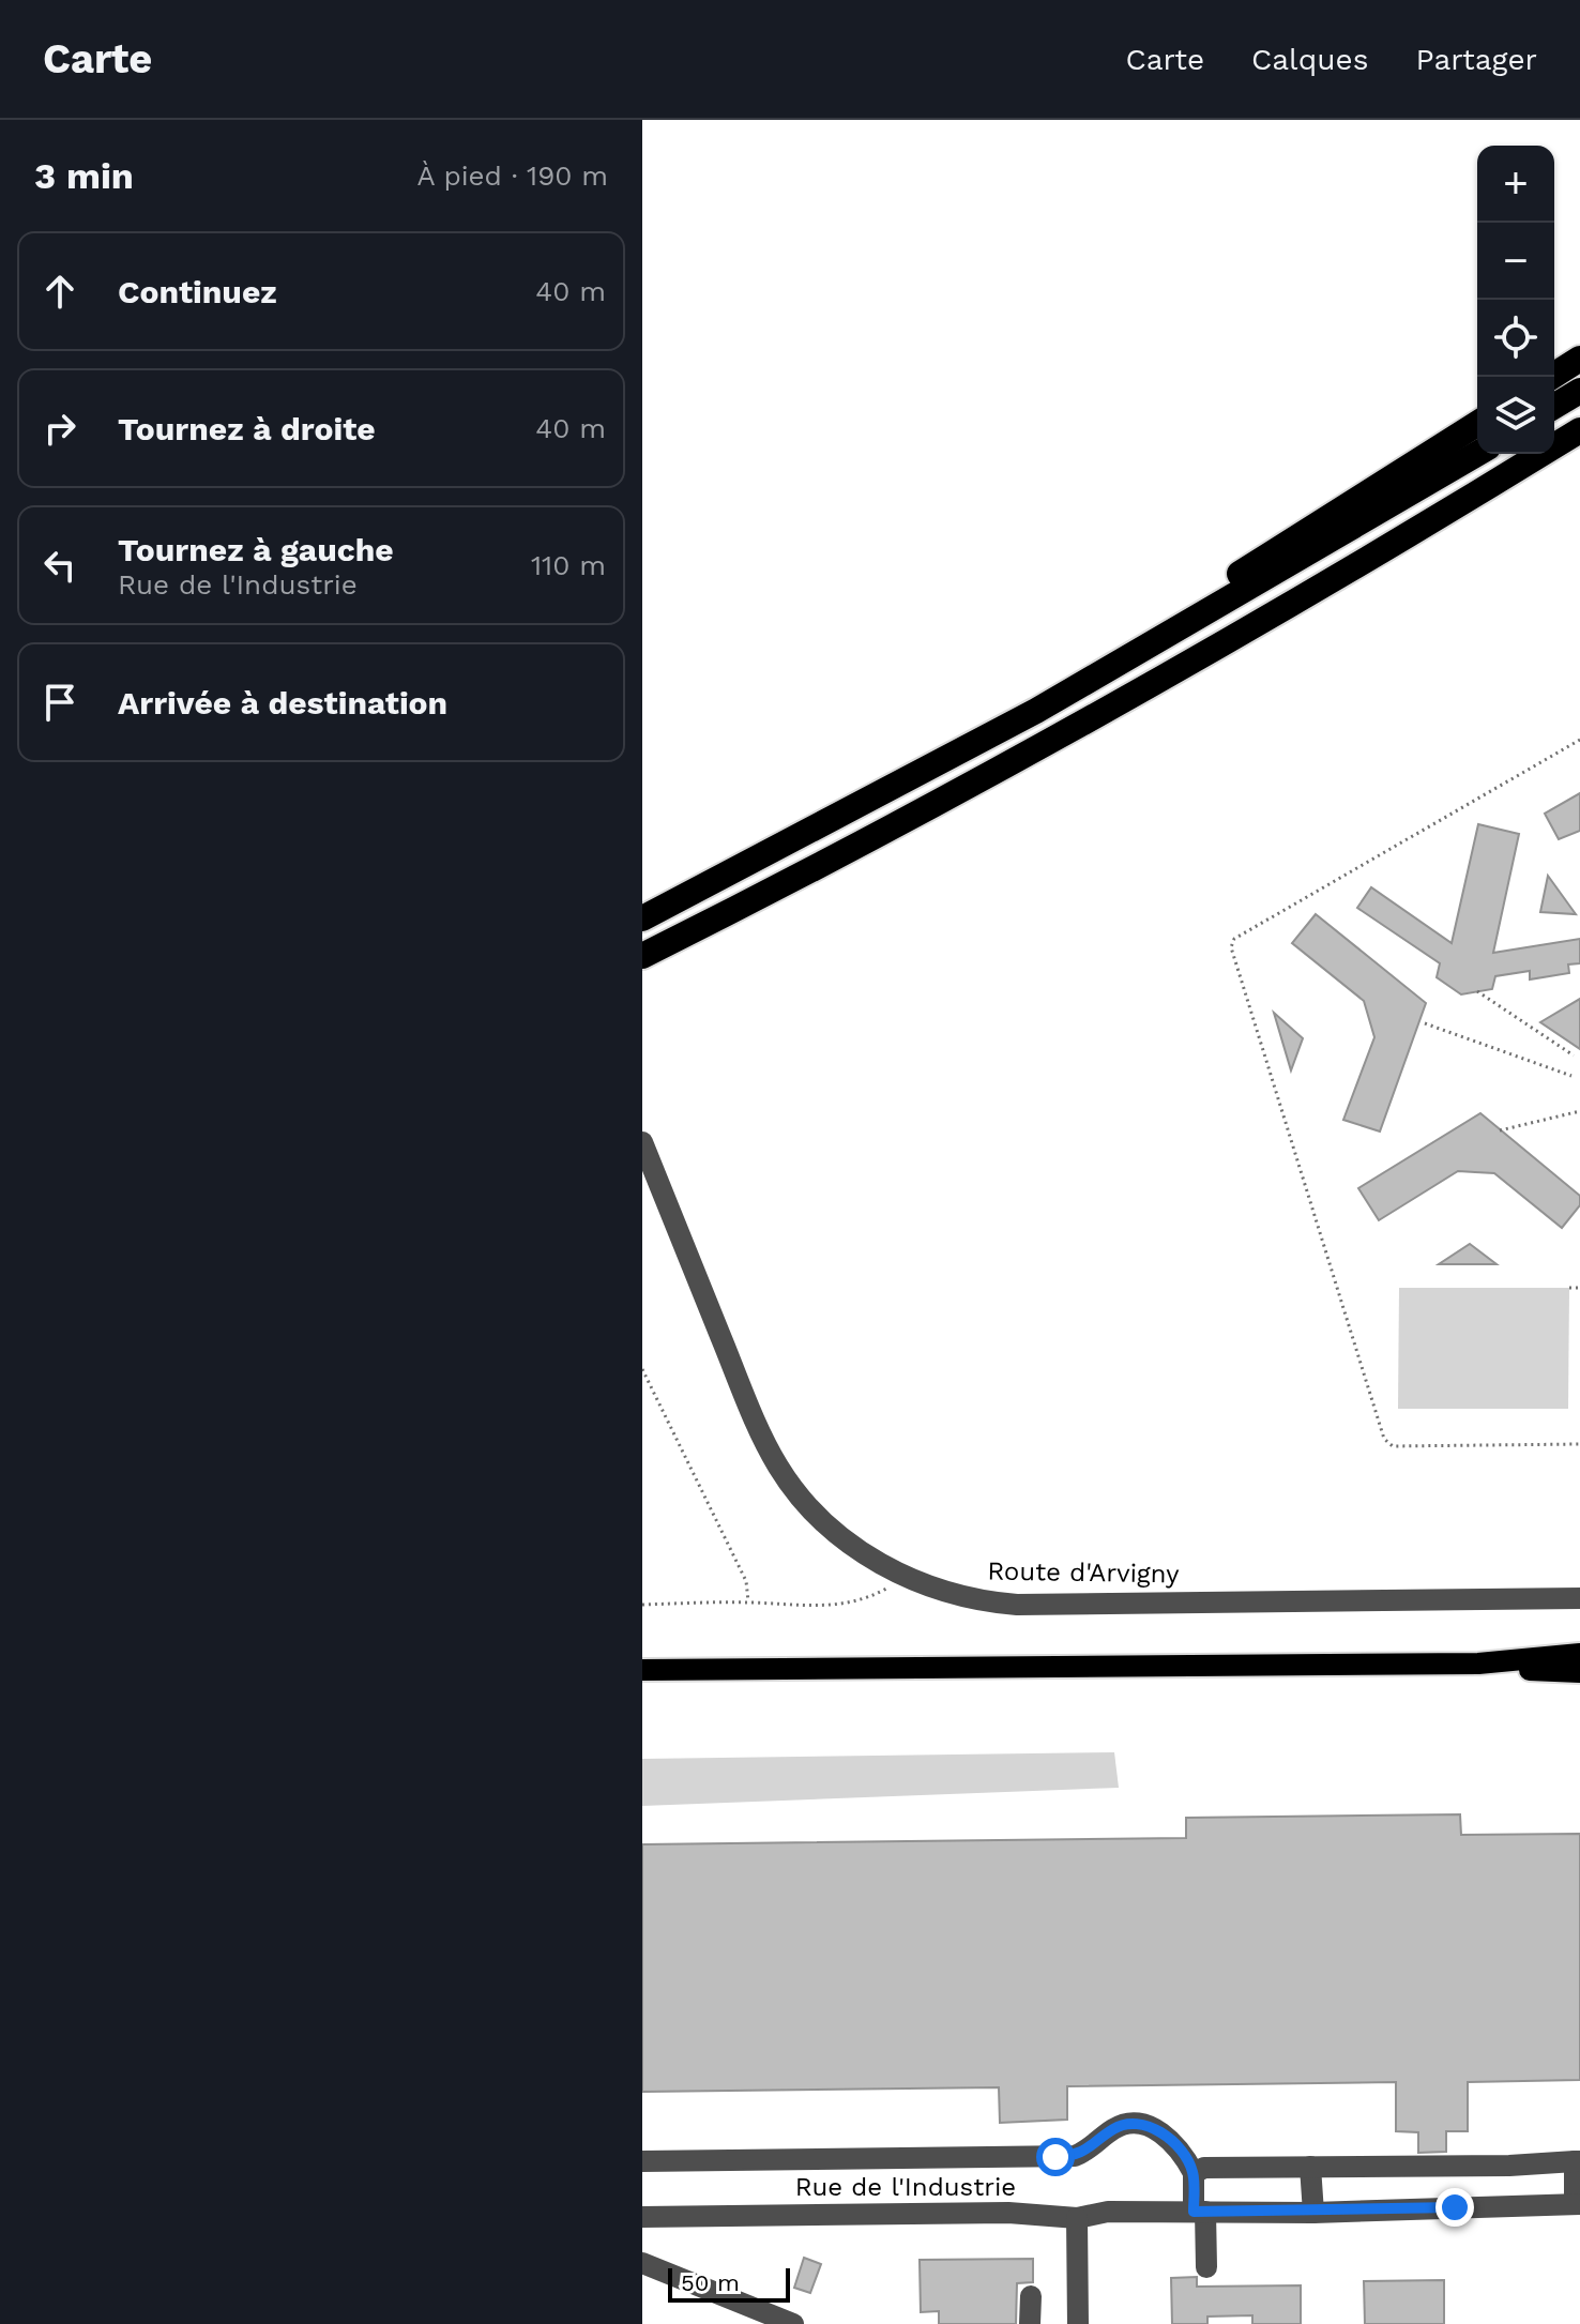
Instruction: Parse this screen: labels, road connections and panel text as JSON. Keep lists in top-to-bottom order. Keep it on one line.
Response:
{"streets":{"street":["Route d'Arvigny","Rue de l'Industrie"]},"scale_bar":"50 m","page":{"header":"Carte","nav":["Carte","Calques","Partager"],"heading":["3 min","À pied · 190 m"],"map_buttons":["+","−"],"list":[["Continuez","40 m"],["Tournez à droite","40 m"],["Tournez à gauche","Rue de l'Industrie","110 m"],"Arrivée à destination"],"scale":"50 m"}}
